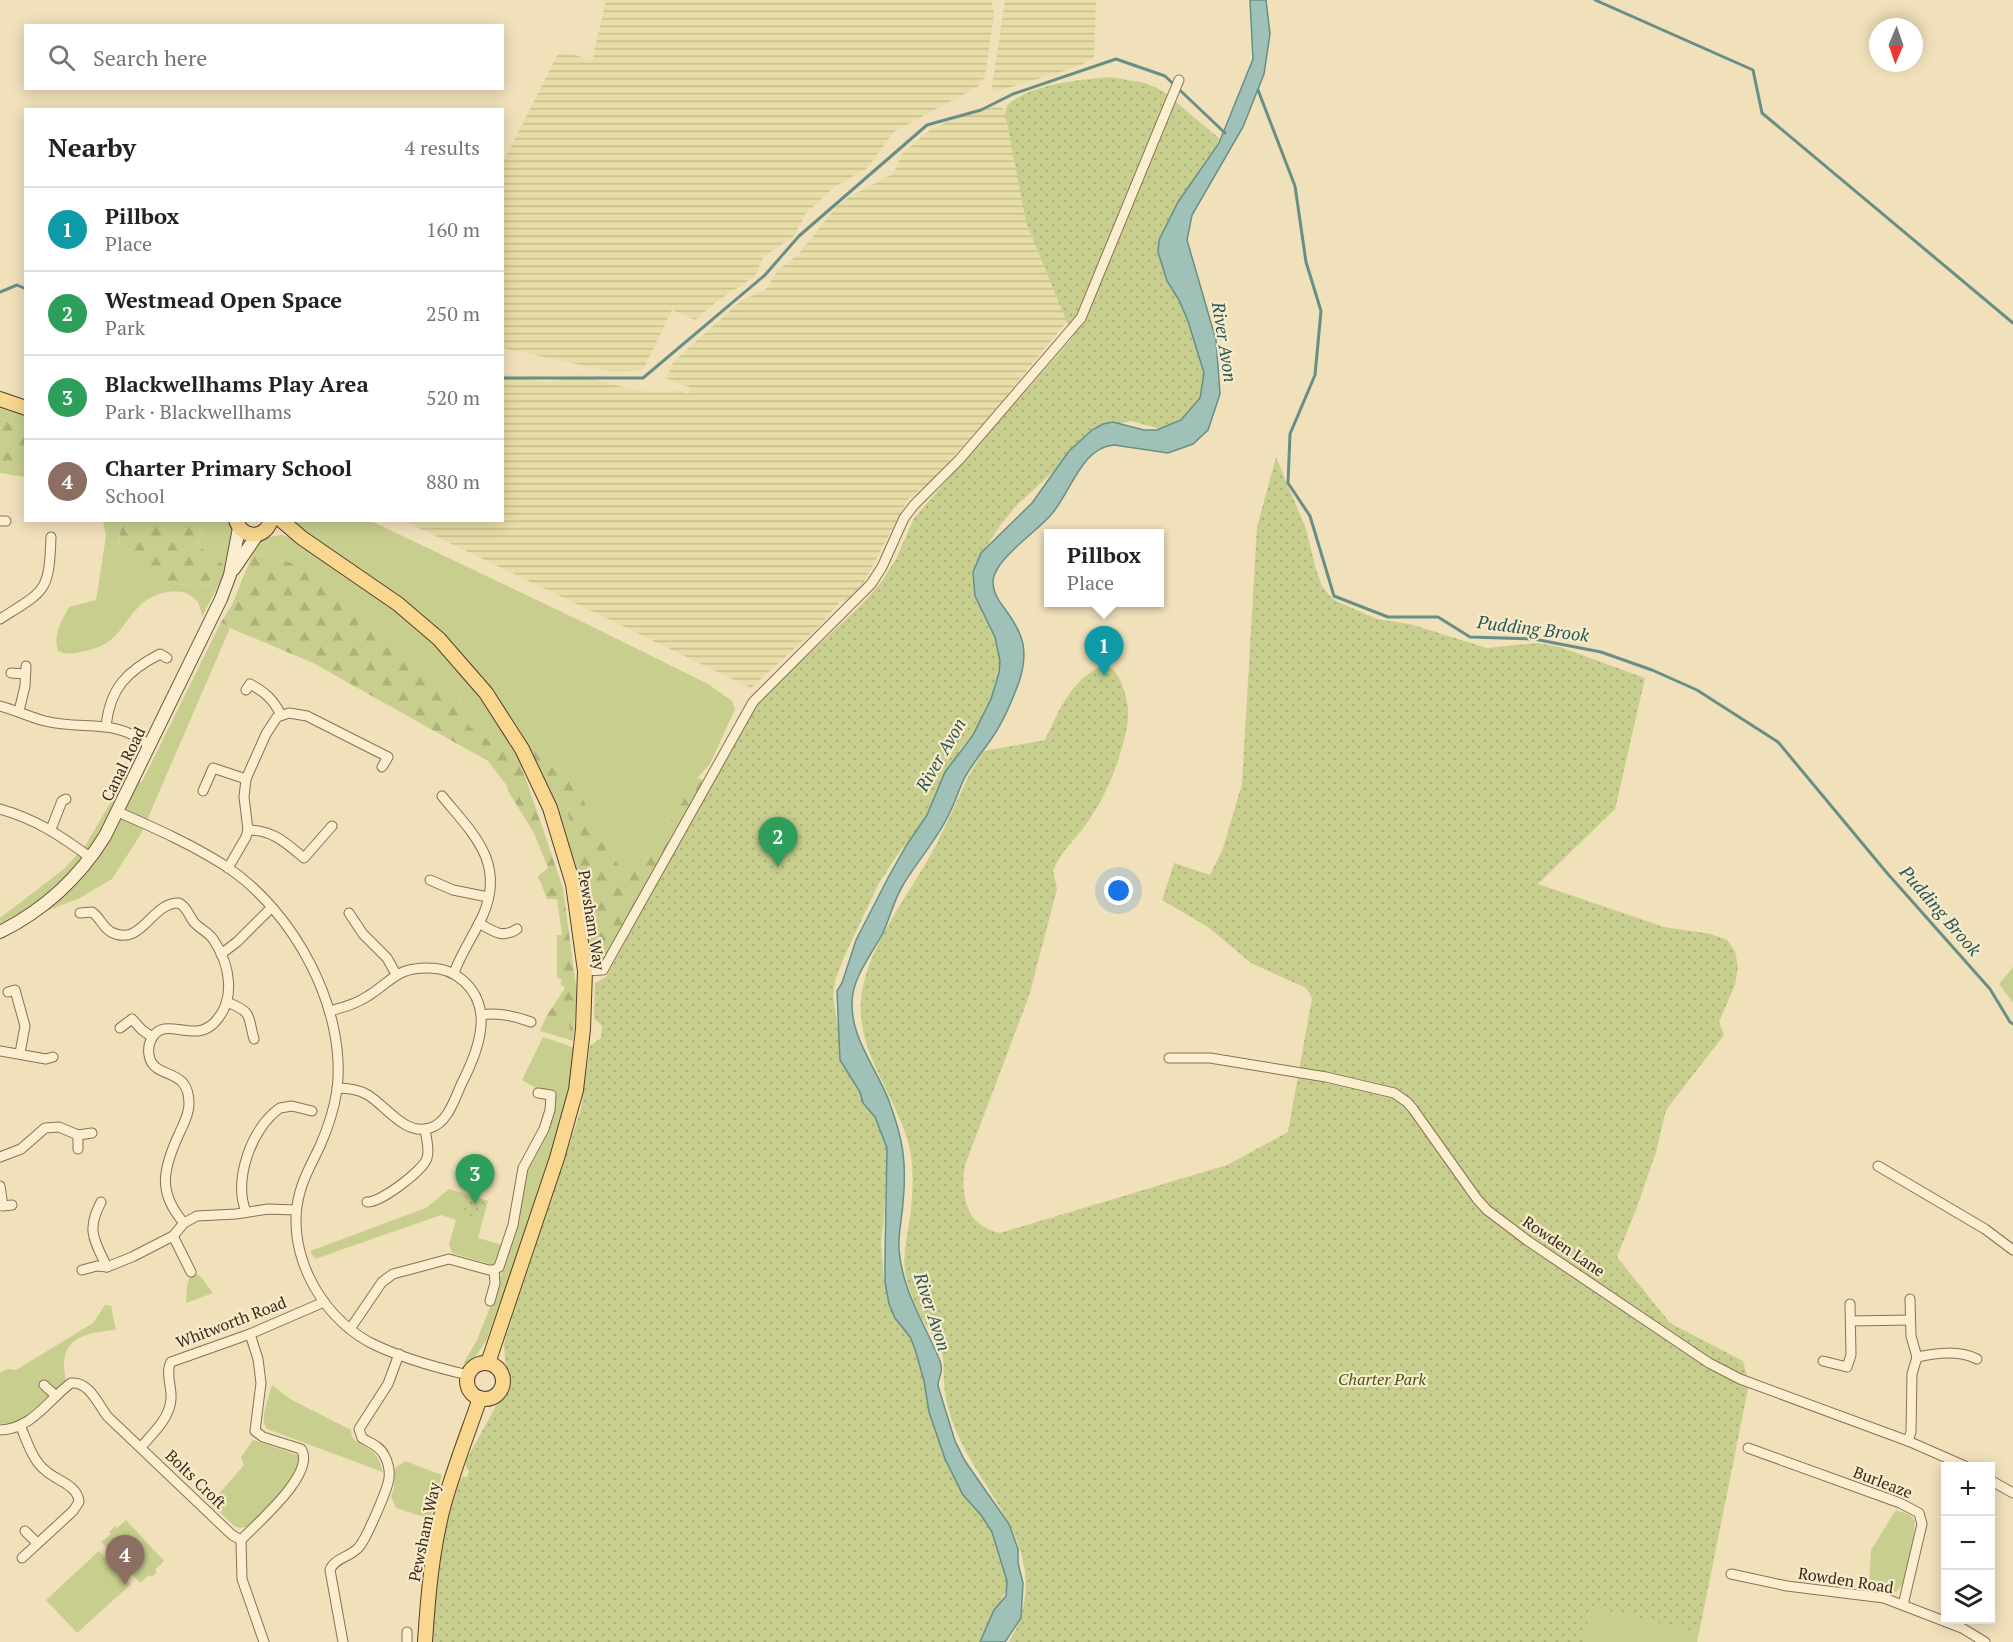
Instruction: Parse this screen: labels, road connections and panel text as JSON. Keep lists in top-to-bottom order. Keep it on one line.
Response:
{"streets":{"main road":["Pewsham Way"],"street":["Canal Road","Rowden Lane","Whitworth Road","Bolts Croft","Burleaze","Rowden Road"]},"crossings":[["Canal Road","Pewsham Way"],["Whitworth Road","Bolts Croft"],["Burleaze","Rowden Road"]],"water":["River Avon","Pudding Brook"],"parks":["Charter Park"],"north":"bottom","page":{"search":"Search here","heading":["Nearby","4 results"],"list":[{"mark":"1","name":"Pillbox","note":"Place","value":"160 m"},{"mark":"2","name":"Westmead Open Space","note":"Park","value":"250 m"},{"mark":"3","name":"Blackwellhams Play Area","note":"Park · Blackwellhams","value":"520 m"},{"mark":"4","name":"Charter Primary School","note":"School","value":"880 m"}],"popup":["Pillbox","Place"],"pins":["1","2","3","4"],"map_buttons":["+","−"]}}
